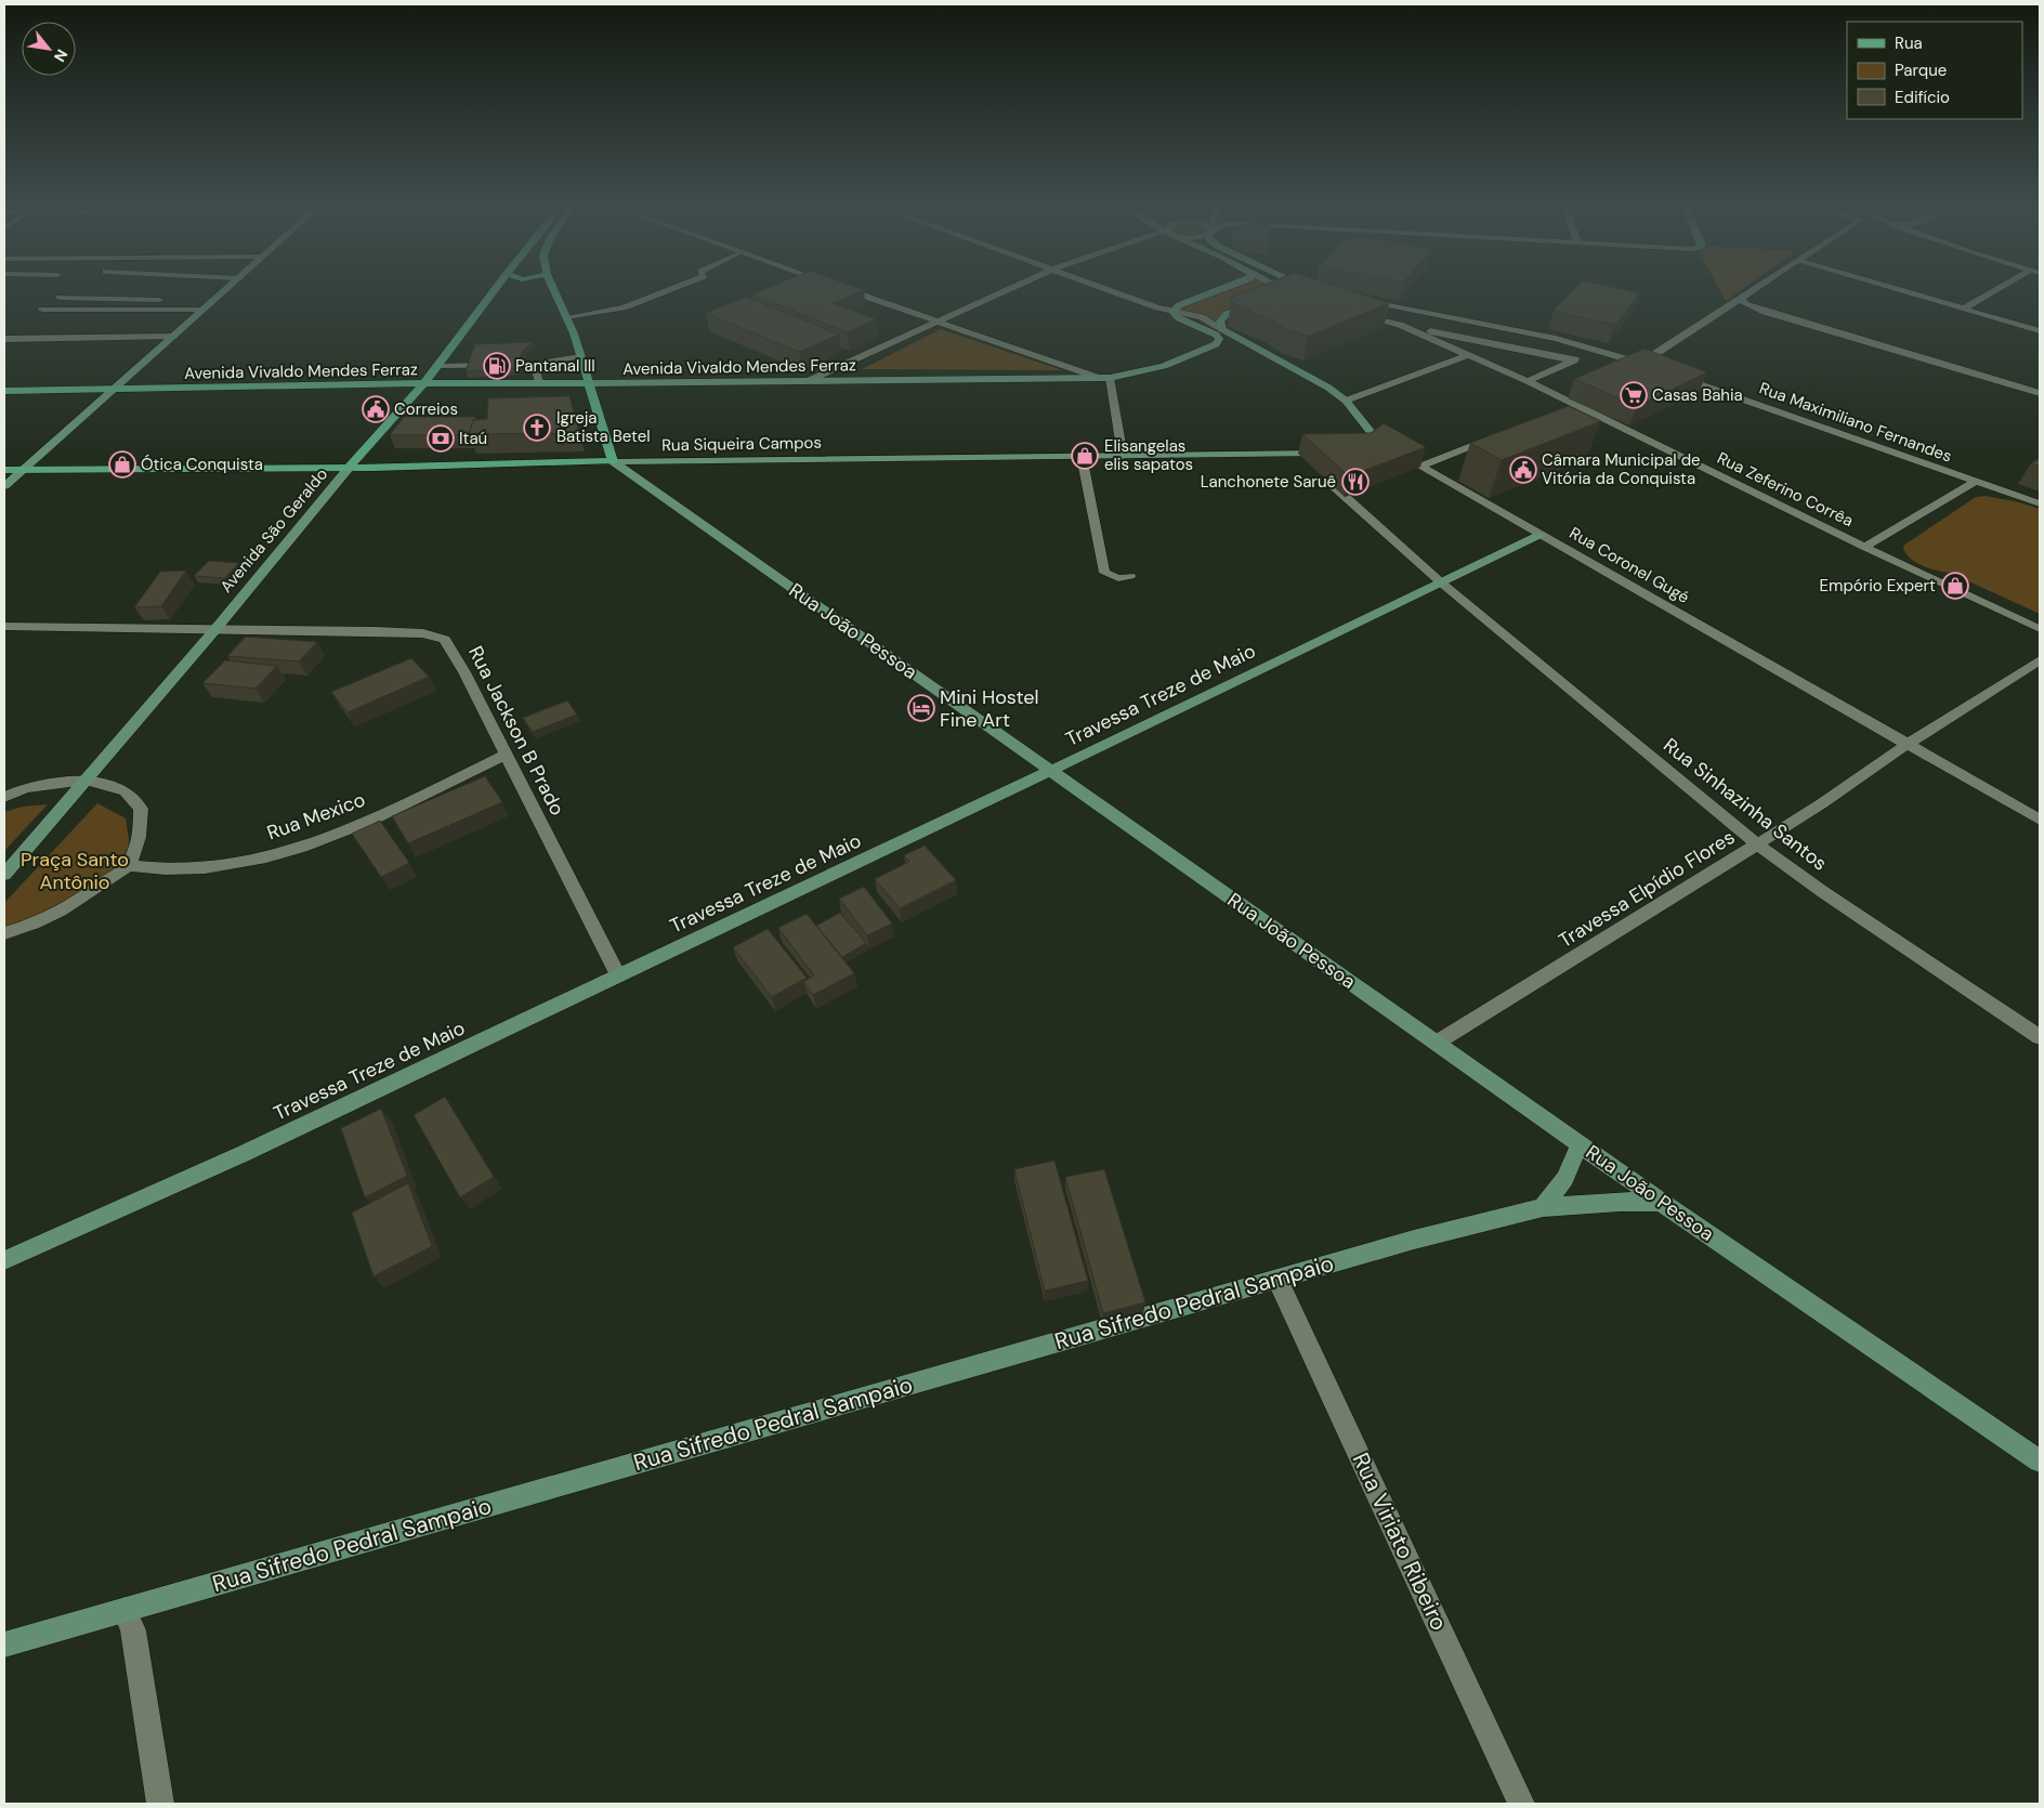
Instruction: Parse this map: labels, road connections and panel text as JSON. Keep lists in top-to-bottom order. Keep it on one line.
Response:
{"streets":{"main road":["Avenida Vivaldo Mendes Ferraz","Rua Siqueira Campos","Avenida São Geraldo"],"street":["Rua Maximiliano Fernandes","Rua Zeferino Corrêa","Rua Coronel Gugé","Rua João Pessoa","Travessa Treze de Maio","Rua Jackson B Prado","Rua Sinhazinha Santos","Rua Mexico","Travessa Elpídio Flores","Rua Sifredo Pedral Sampaio","Rua Viriato Ribeiro"]},"crossings":[["Avenida Vivaldo Mendes Ferraz","Avenida São Geraldo"],["Avenida Vivaldo Mendes Ferraz","Rua Coronel Gugé"],["Rua Siqueira Campos","Avenida São Geraldo"],["Rua Siqueira Campos","Rua João Pessoa"],["Rua Siqueira Campos","Rua Sinhazinha Santos"],["Avenida São Geraldo","Rua Jackson B Prado"],["Rua Coronel Gugé","Travessa Treze de Maio"],["Rua Coronel Gugé","Travessa Elpídio Flores"],["Rua João Pessoa","Travessa Treze de Maio"],["Rua João Pessoa","Travessa Elpídio Flores"],["Rua João Pessoa","Rua Sifredo Pedral Sampaio"],["Travessa Treze de Maio","Rua Jackson B Prado"],["Travessa Treze de Maio","Rua Sinhazinha Santos"],["Rua Jackson B Prado","Rua Mexico"],["Rua Sinhazinha Santos","Travessa Elpídio Flores"],["Rua Sifredo Pedral Sampaio","Rua Viriato Ribeiro"]],"parks":["Praça Santo Antônio"],"places":{"fuel station":["Pantanal III"],"supermarket":["Casas Bahia"],"public building":["Correios","Câmara Municipal de Vitória da Conquista"],"church":["Igreja Batista Betel"],"bank":["Itaú"],"shop":["Elisangelas elis sapatos","Ótica Conquista","Empório Expert"],"restaurant":["Lanchonete Saruê"],"hotel":["Mini Hostel Fine Art"]},"legend":["Rua","Parque","Edifício"],"north":"bottom right"}
